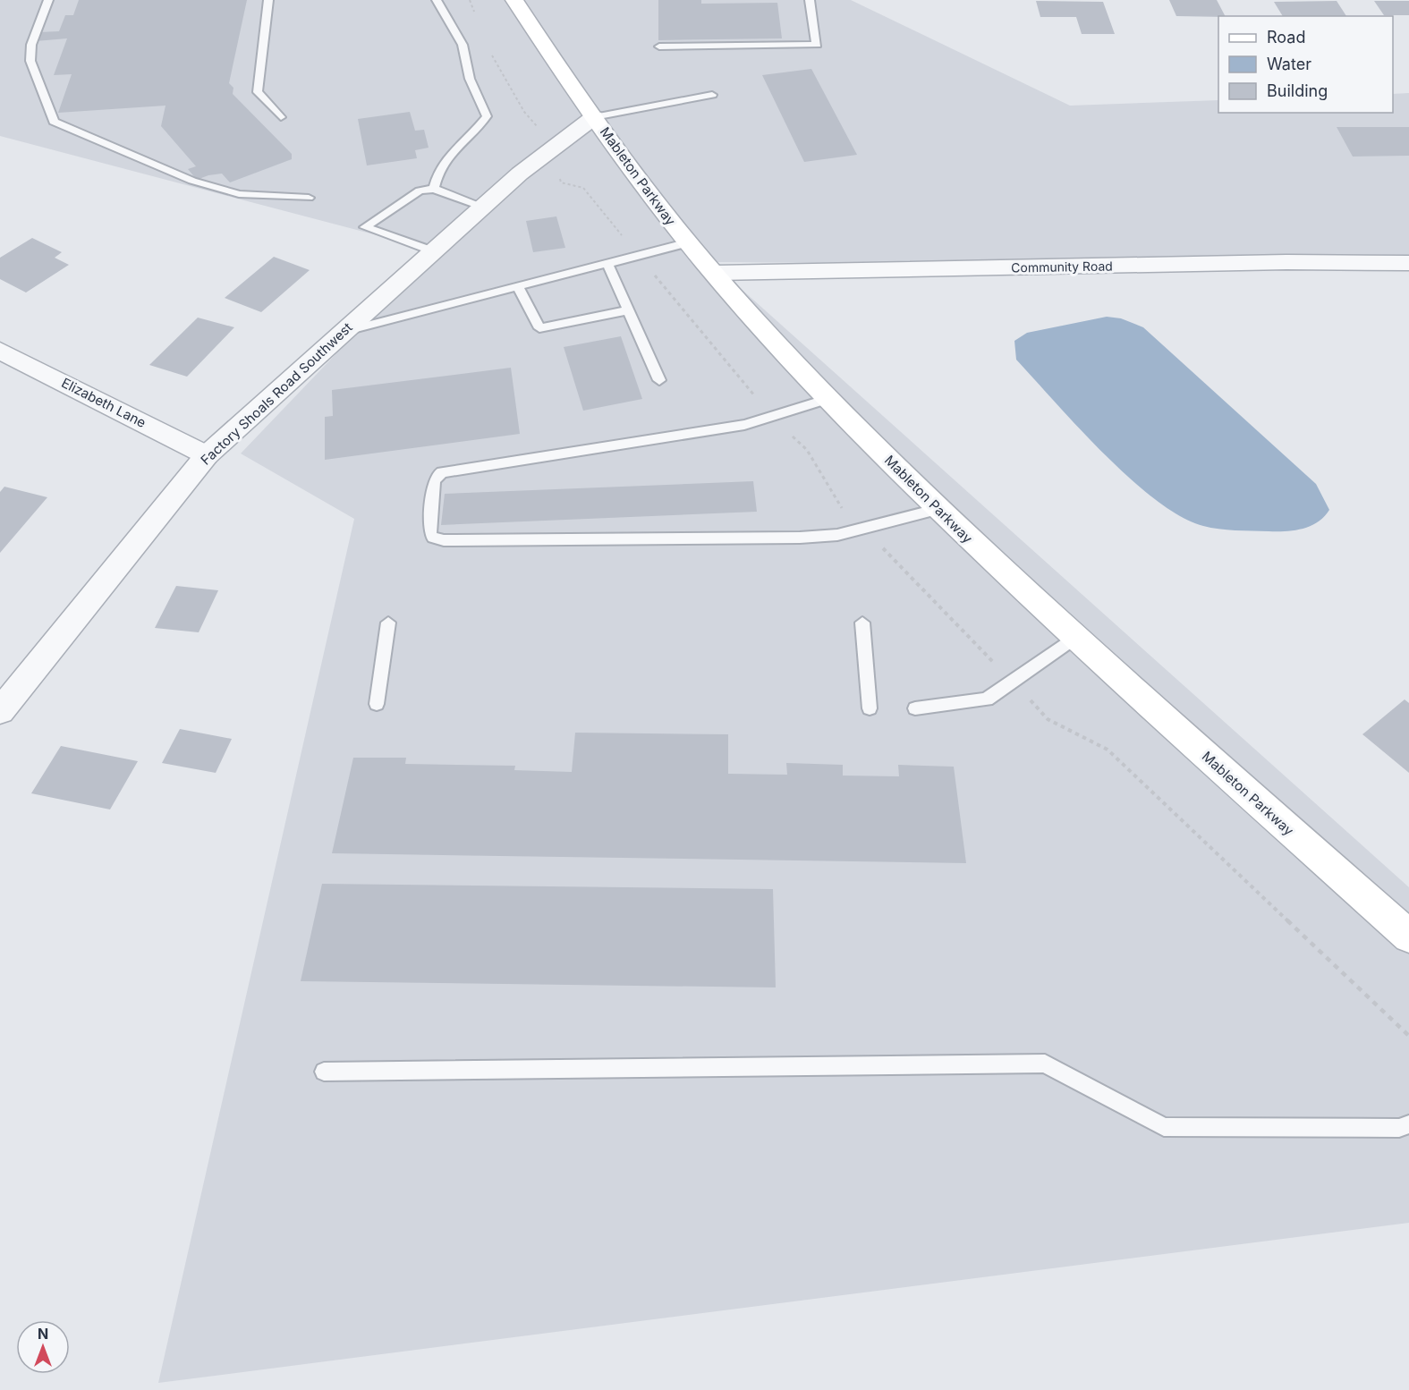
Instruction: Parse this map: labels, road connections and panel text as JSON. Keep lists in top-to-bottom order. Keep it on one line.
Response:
{"streets":{"main road":["Mableton Parkway"],"street":["Community Road","Factory Shoals Road Southwest","Elizabeth Lane"]},"crossings":[["Mableton Parkway","Community Road"],["Mableton Parkway","Factory Shoals Road Southwest"],["Factory Shoals Road Southwest","Elizabeth Lane"]],"legend":["Road","Water","Building"],"north":"top"}
